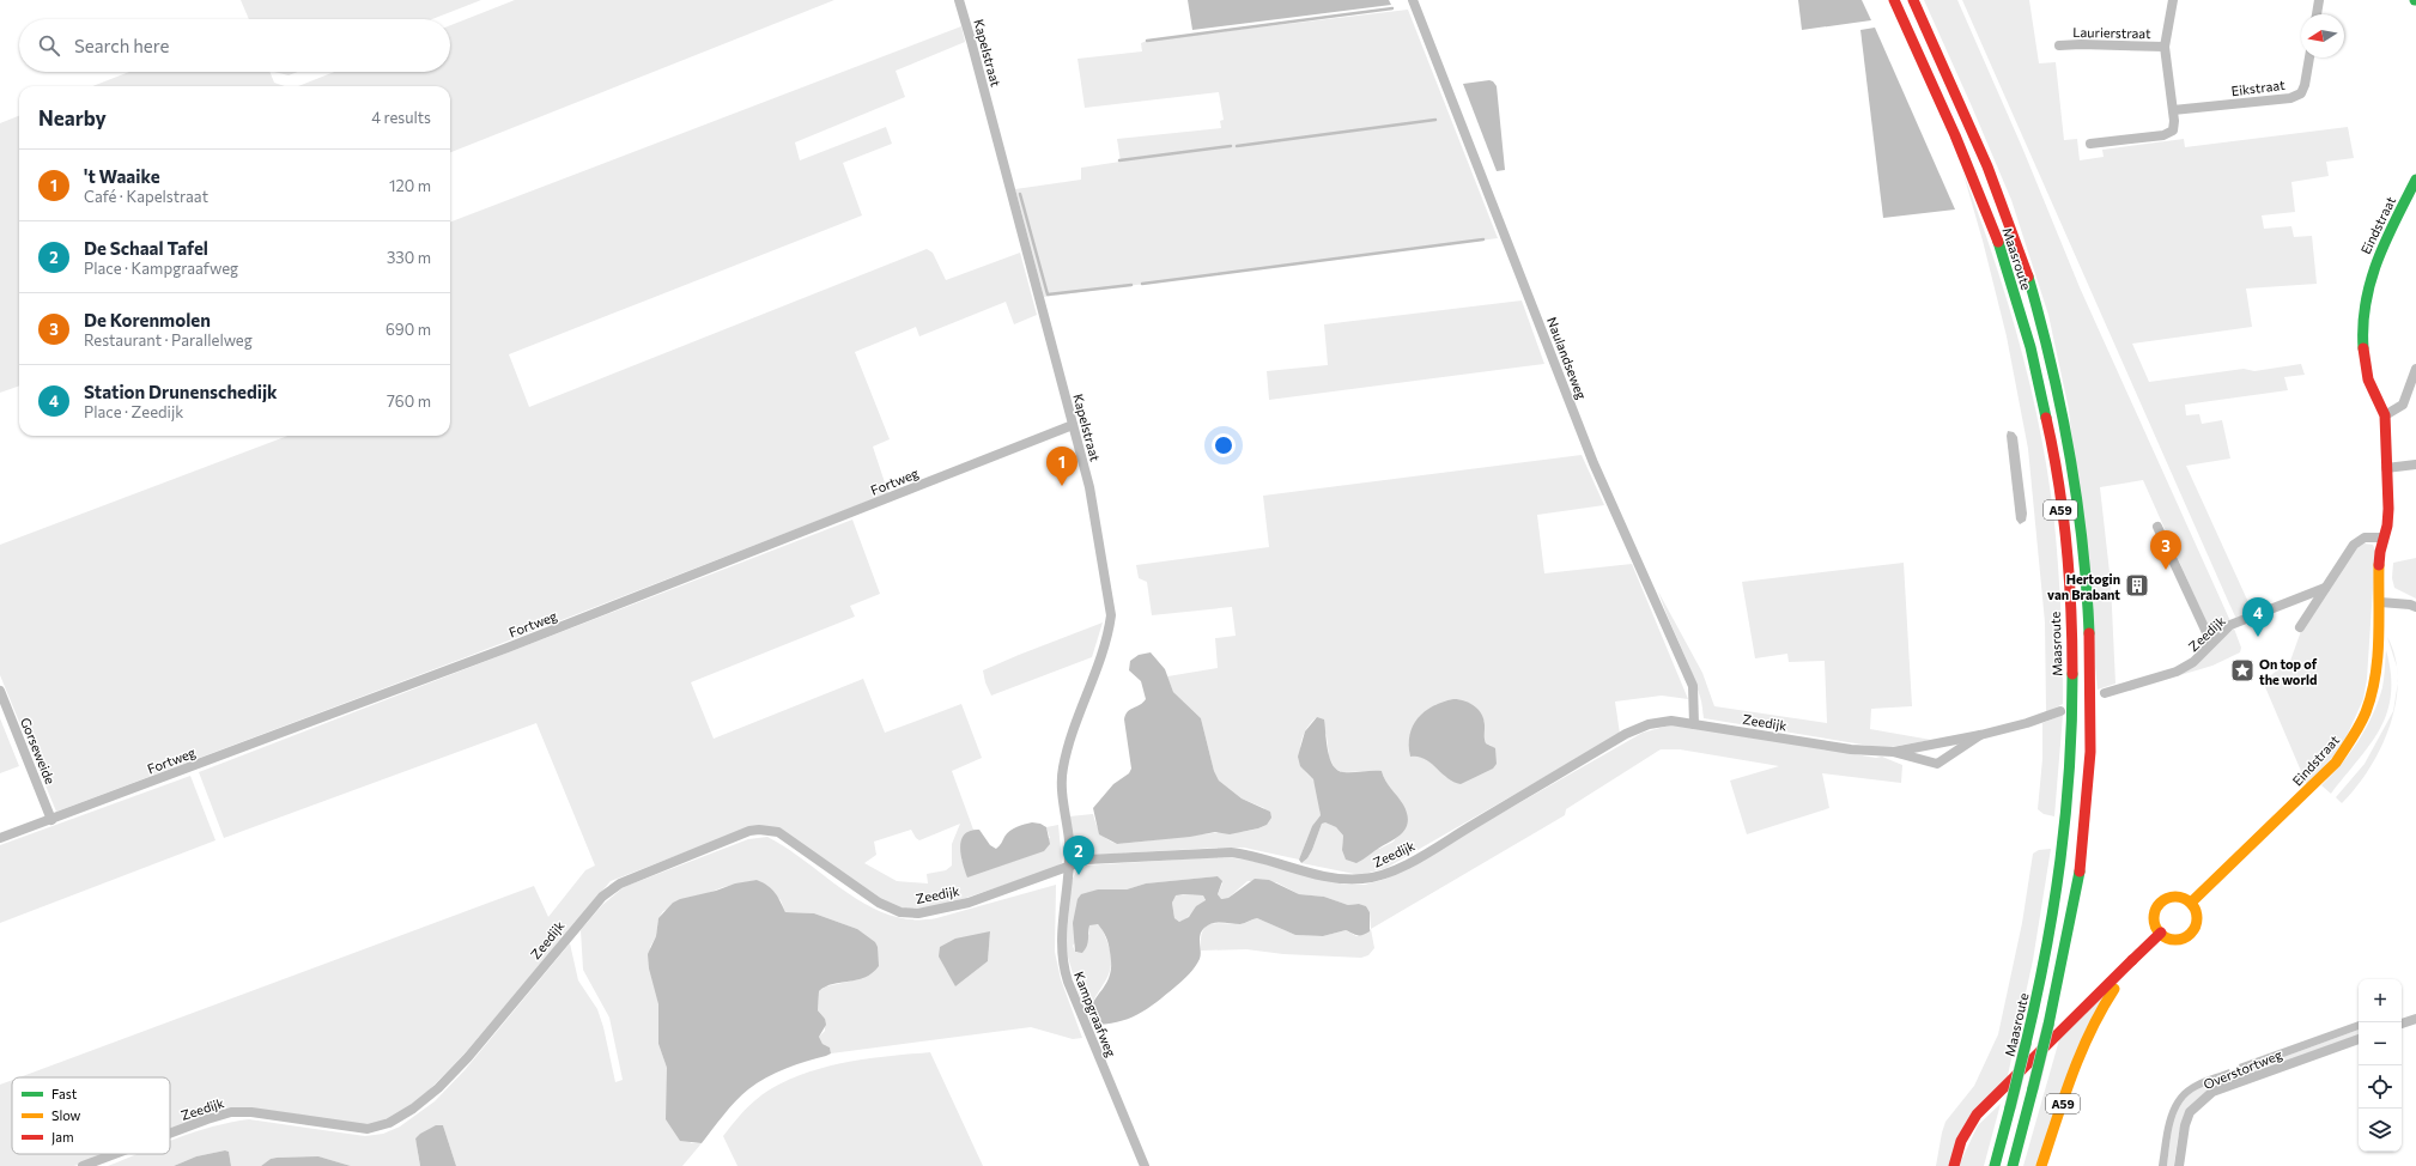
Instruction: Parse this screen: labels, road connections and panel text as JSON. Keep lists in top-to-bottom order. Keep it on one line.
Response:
{"streets":{"main road":["Eindstraat","Maasroute","A59"],"street":["Laurierstraat","Kapelstraat","Eikstraat","Naulandseweg","Fortweg","Zeedijk","Gorseweide","Kampgraafweg","Overstortweg"]},"crossings":[["Kapelstraat","Fortweg"],["Kapelstraat","Zeedijk"],["Kapelstraat","Kampgraafweg"],["Naulandseweg","Zeedijk"],["Fortweg","Gorseweide"],["Zeedijk","Kampgraafweg"]],"places":{"building":["Hertogin van Brabant"],"place":["On top of the world"]},"legend":["Fast","Slow","Jam"],"north":"left","page":{"search":"Search here","heading":["Nearby","4 results"],"list":[{"mark":"1","name":"'t Waaike","note":"Café · Kapelstraat","value":"120 m"},{"mark":"2","name":"De Schaal Tafel","note":"Place · Kampgraafweg","value":"330 m"},{"mark":"3","name":"De Korenmolen","note":"Restaurant · Parallelweg","value":"690 m"},{"mark":"4","name":"Station Drunenschedijk","note":"Place · Zeedijk","value":"760 m"}],"pins":["1","3","4","2"],"map_buttons":["+","−"]}}
